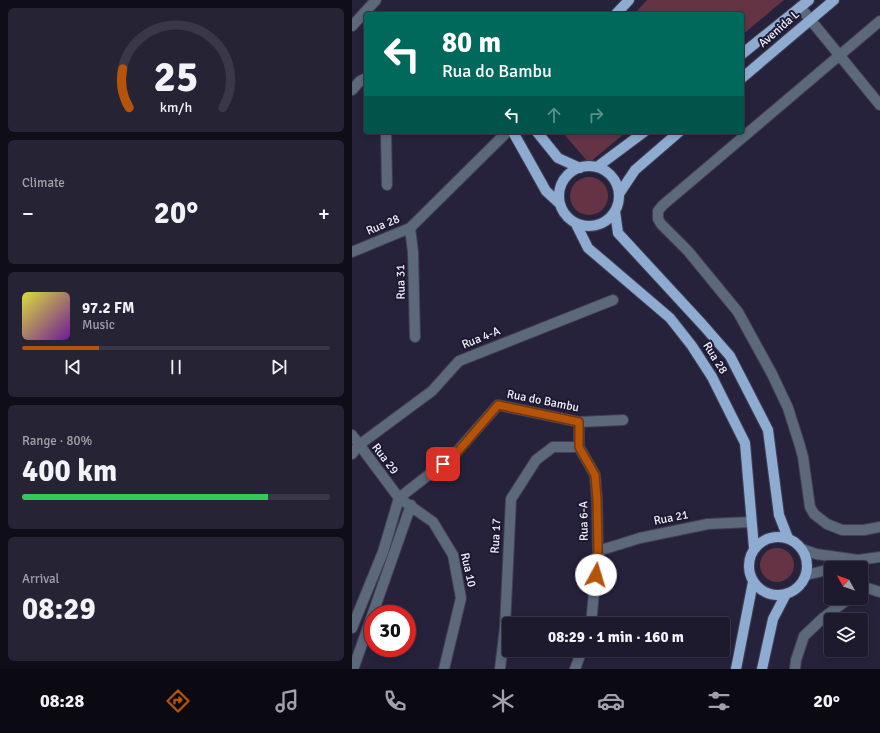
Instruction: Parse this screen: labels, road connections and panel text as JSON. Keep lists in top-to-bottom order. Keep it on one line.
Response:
{"streets":{"main road":["Avenida L","Rua 28"],"street":["Rua 31","Rua 4-A","Rua do Bambu","Rua 29","Rua 21","Rua 6-A","Rua 17","Rua 10"]},"crossings":[["Rua 28","Rua 31"],["Rua 28","Rua 21"],["Rua 4-A","Rua 29"],["Rua do Bambu","Rua 29"],["Rua do Bambu","Rua 6-A"],["Rua do Bambu","Rua 10"],["Rua 29","Rua 10"],["Rua 21","Rua 6-A"],["Rua 6-A","Rua 17"]],"north":"top left","page":{"turn":["80 m","Rua do Bambu"],"tile":["Climate",["Range · 80%","400 km"],["Arrival","08:29"]],"heat":["−","20°","+"],"song":["97.2 FM","Music"],"limit":"30","trip":"08:29 · 1 min · 160 m","tabs":["08:28","20°"],"gauge":["25","km/h"]}}
